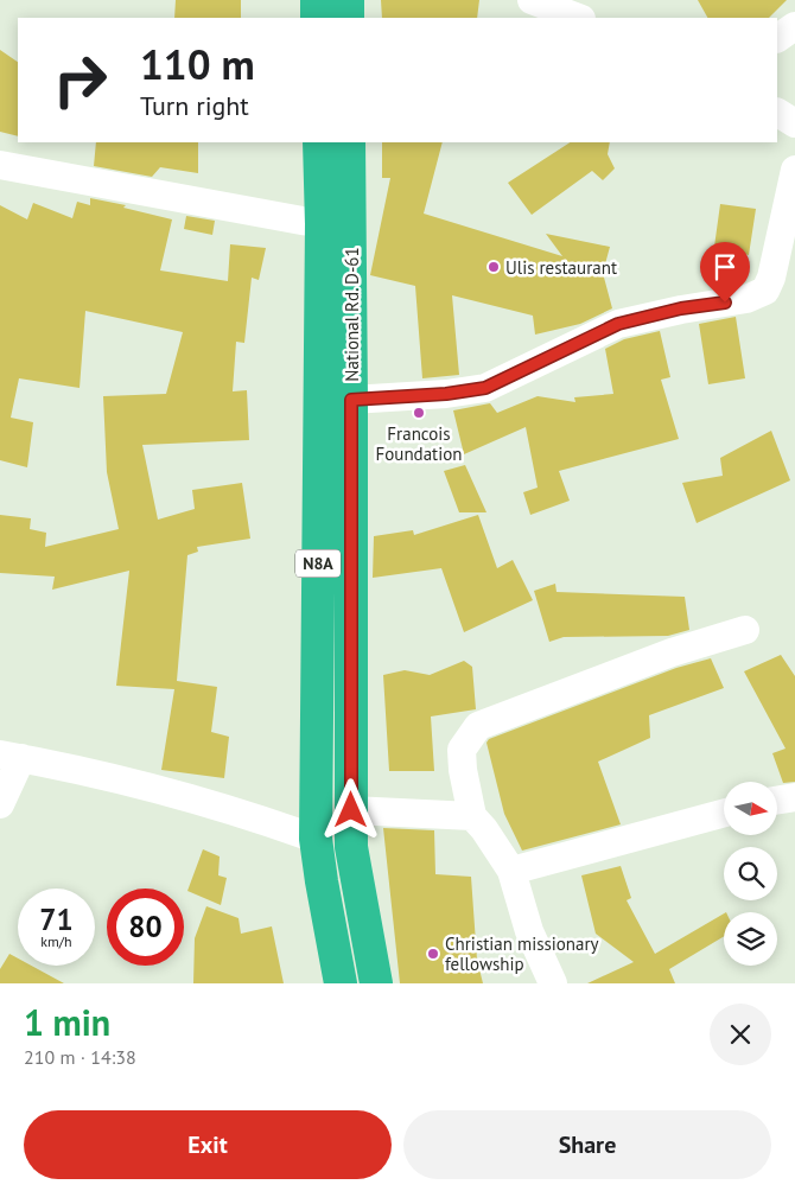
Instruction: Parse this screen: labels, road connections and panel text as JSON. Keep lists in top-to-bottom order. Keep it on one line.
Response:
{"streets":{"highway":["National Rd. D-61","N8A"]},"places":["Ulis restaurant","Francois Foundation","Christian missionary fellowship"],"north":"right","page":{"turn":["110 m","Turn right"],"speed":"71 km/h","limit":"80","heading":["1 min","210 m · 14:38"],"buttons":["Exit","Share"]}}
